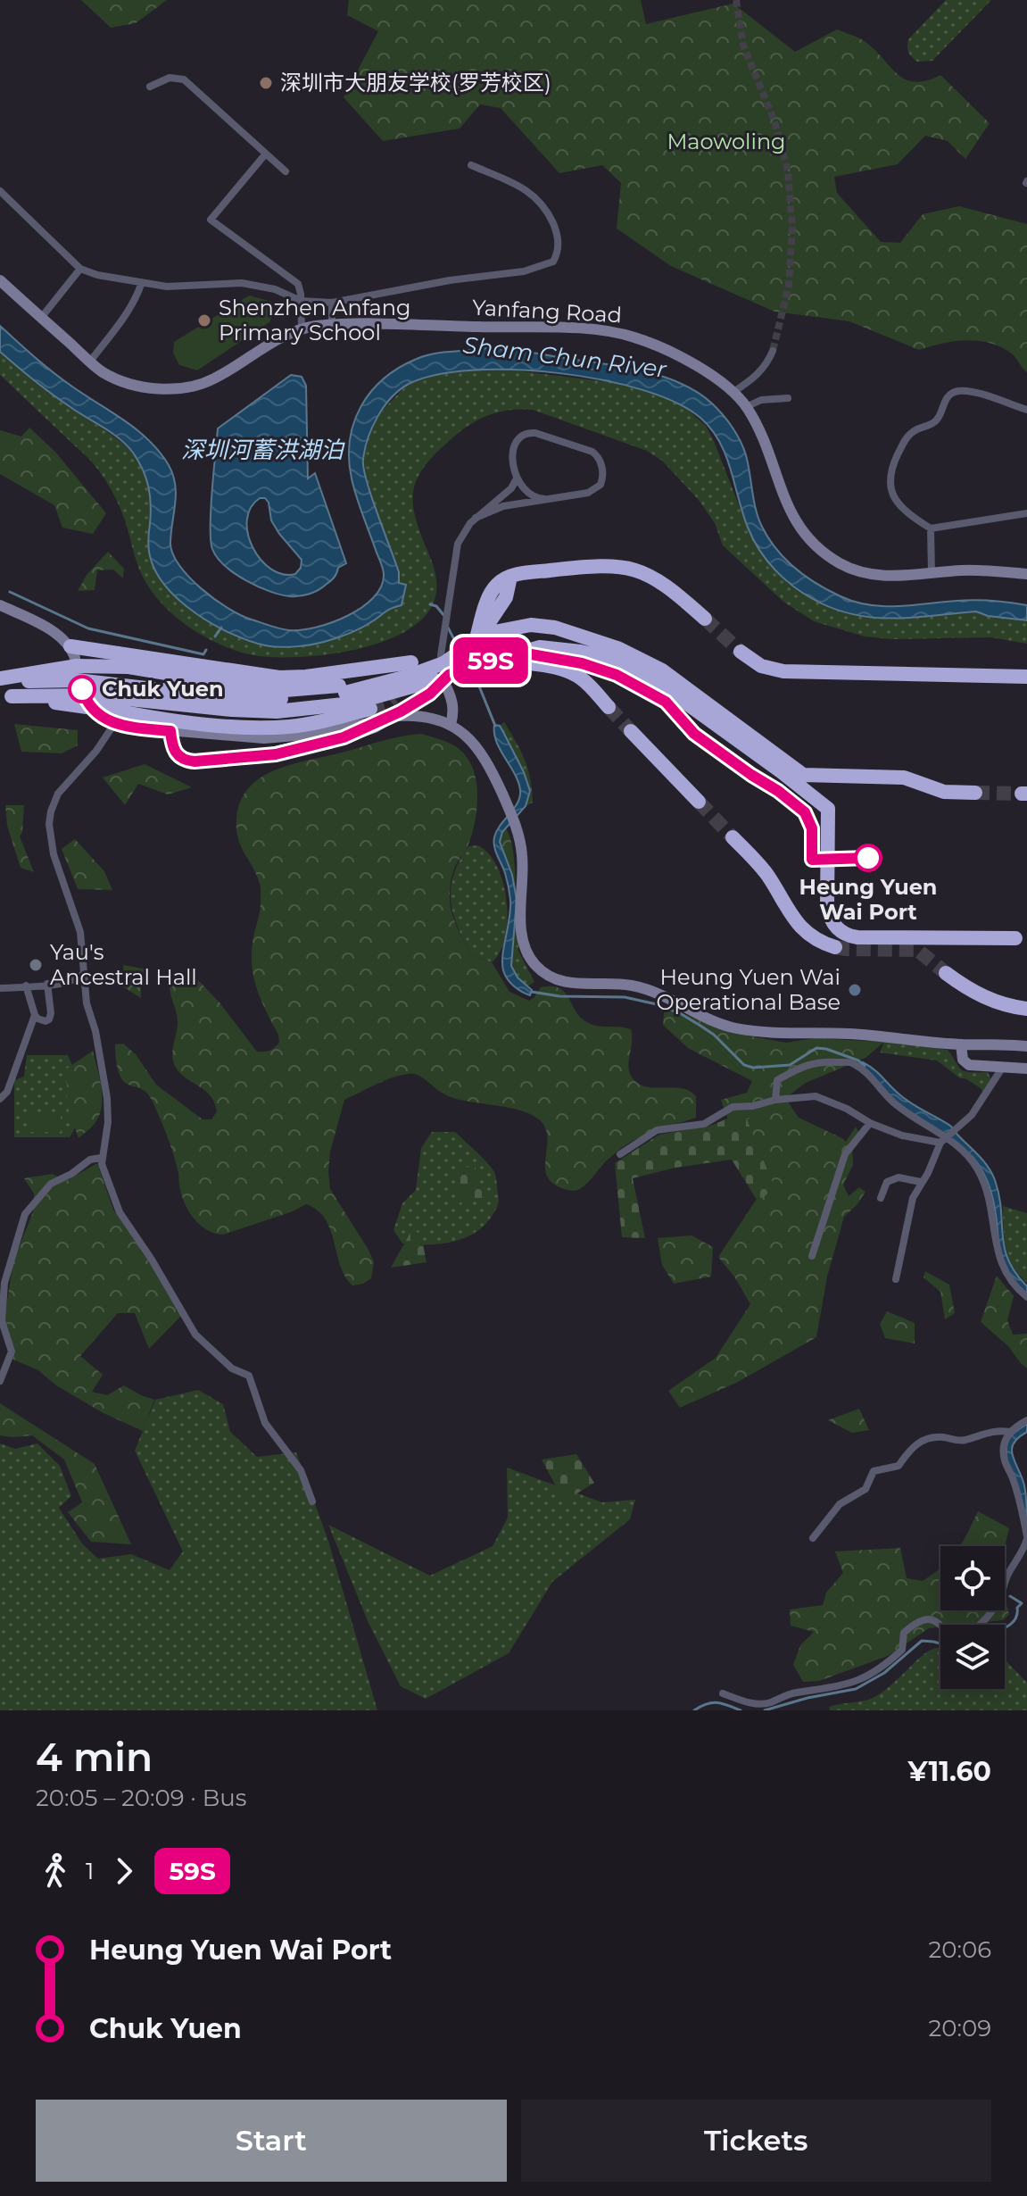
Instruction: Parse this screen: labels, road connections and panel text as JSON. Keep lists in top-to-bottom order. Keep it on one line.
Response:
{"streets":{"street":["Yanfang Road"]},"water":["Sham Chun River","深圳河蓄洪湖泊"],"parks":["Maowoling"],"places":["深圳市大朋友学校(罗芳校区)","Shenzhen Anfang Primary School","Chuk Yuen","Heung Yuen Wai Port","Yau's Ancestral Hall","Heung Yuen Wai Operational Base"],"lines":["bus line 59S"],"page":{"on_map":"59S","heading":["4 min","20:05 – 20:09 · Bus","¥11.60"],"legs":["1","59S"],"list":[{"name":"Heung Yuen Wai Port","value":"20:06"},{"name":"Chuk Yuen","value":"20:09"}],"buttons":["Start","Tickets"]}}
